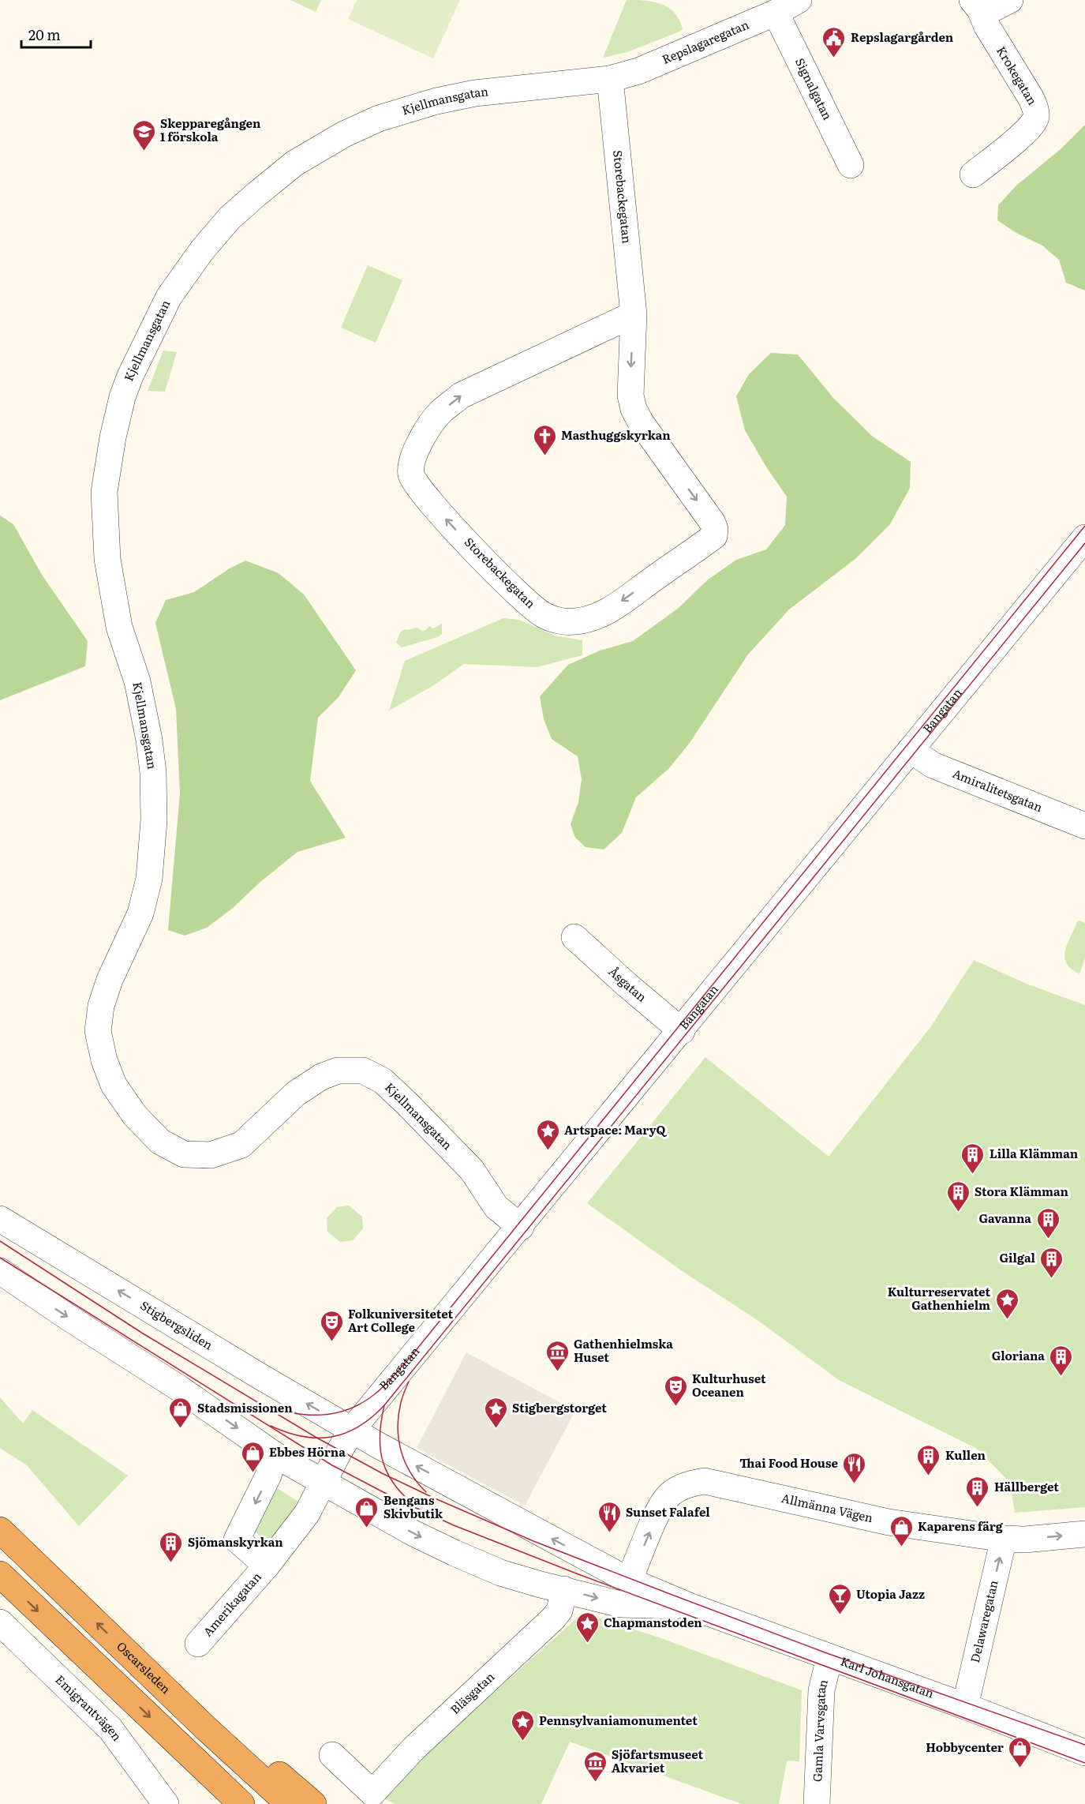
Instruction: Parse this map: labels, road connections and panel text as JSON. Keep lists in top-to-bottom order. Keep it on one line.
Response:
{"streets":{"highway":["Oscarsleden"],"street":["Repslagaregatan","Krokegatan","Signalgatan","Kjellmansgatan","Storebackegatan","Bangatan","Amiralitetsgatan","Åsgatan","Stigbergsliden","Allmänna Vägen","Amerikagatan","Delawaregatan","Karl Johansgatan","Bläsgatan","Emigrantvägen","Gamla Varvsgatan"]},"crossings":[["Repslagaregatan","Signalgatan"],["Repslagaregatan","Kjellmansgatan"],["Repslagaregatan","Storebackegatan"],["Kjellmansgatan","Storebackegatan"],["Kjellmansgatan","Bangatan"],["Bangatan","Amiralitetsgatan"],["Bangatan","Åsgatan"],["Bangatan","Stigbergsliden"],["Bangatan","Amerikagatan"],["Allmänna Vägen","Delawaregatan"],["Delawaregatan","Karl Johansgatan"],["Karl Johansgatan","Gamla Varvsgatan"]],"one_way":["Allmänna Vägen","Delawaregatan"],"places":{"public building":["Repslagargården"],"school or university":["Skepparegången 1 förskola"],"church":["Masthuggskyrkan"],"place":["Artspace: MaryQ","Kulturreservatet Gathenhielm","Stigbergstorget","Chapmanstoden","Pennsylvaniamonumentet"],"building":["Lilla Klämman","Stora Klämman","Gavanna","Gilgal","Gloriana","Kullen","Hällberget","Sjömanskyrkan"],"theatre":["Folkuniversitetet Art College","Kulturhuset Oceanen"],"museum":["Gathenhielmska Huset","Sjöfartsmuseet Akvariet"],"shop":["Stadsmissionen","Ebbes Hörna","Bengans Skivbutik","Kaparens färg","Hobbycenter"],"restaurant":["Thai Food House","Sunset Falafel"],"bar":["Utopia Jazz"]},"scale_bar":"20 m"}
